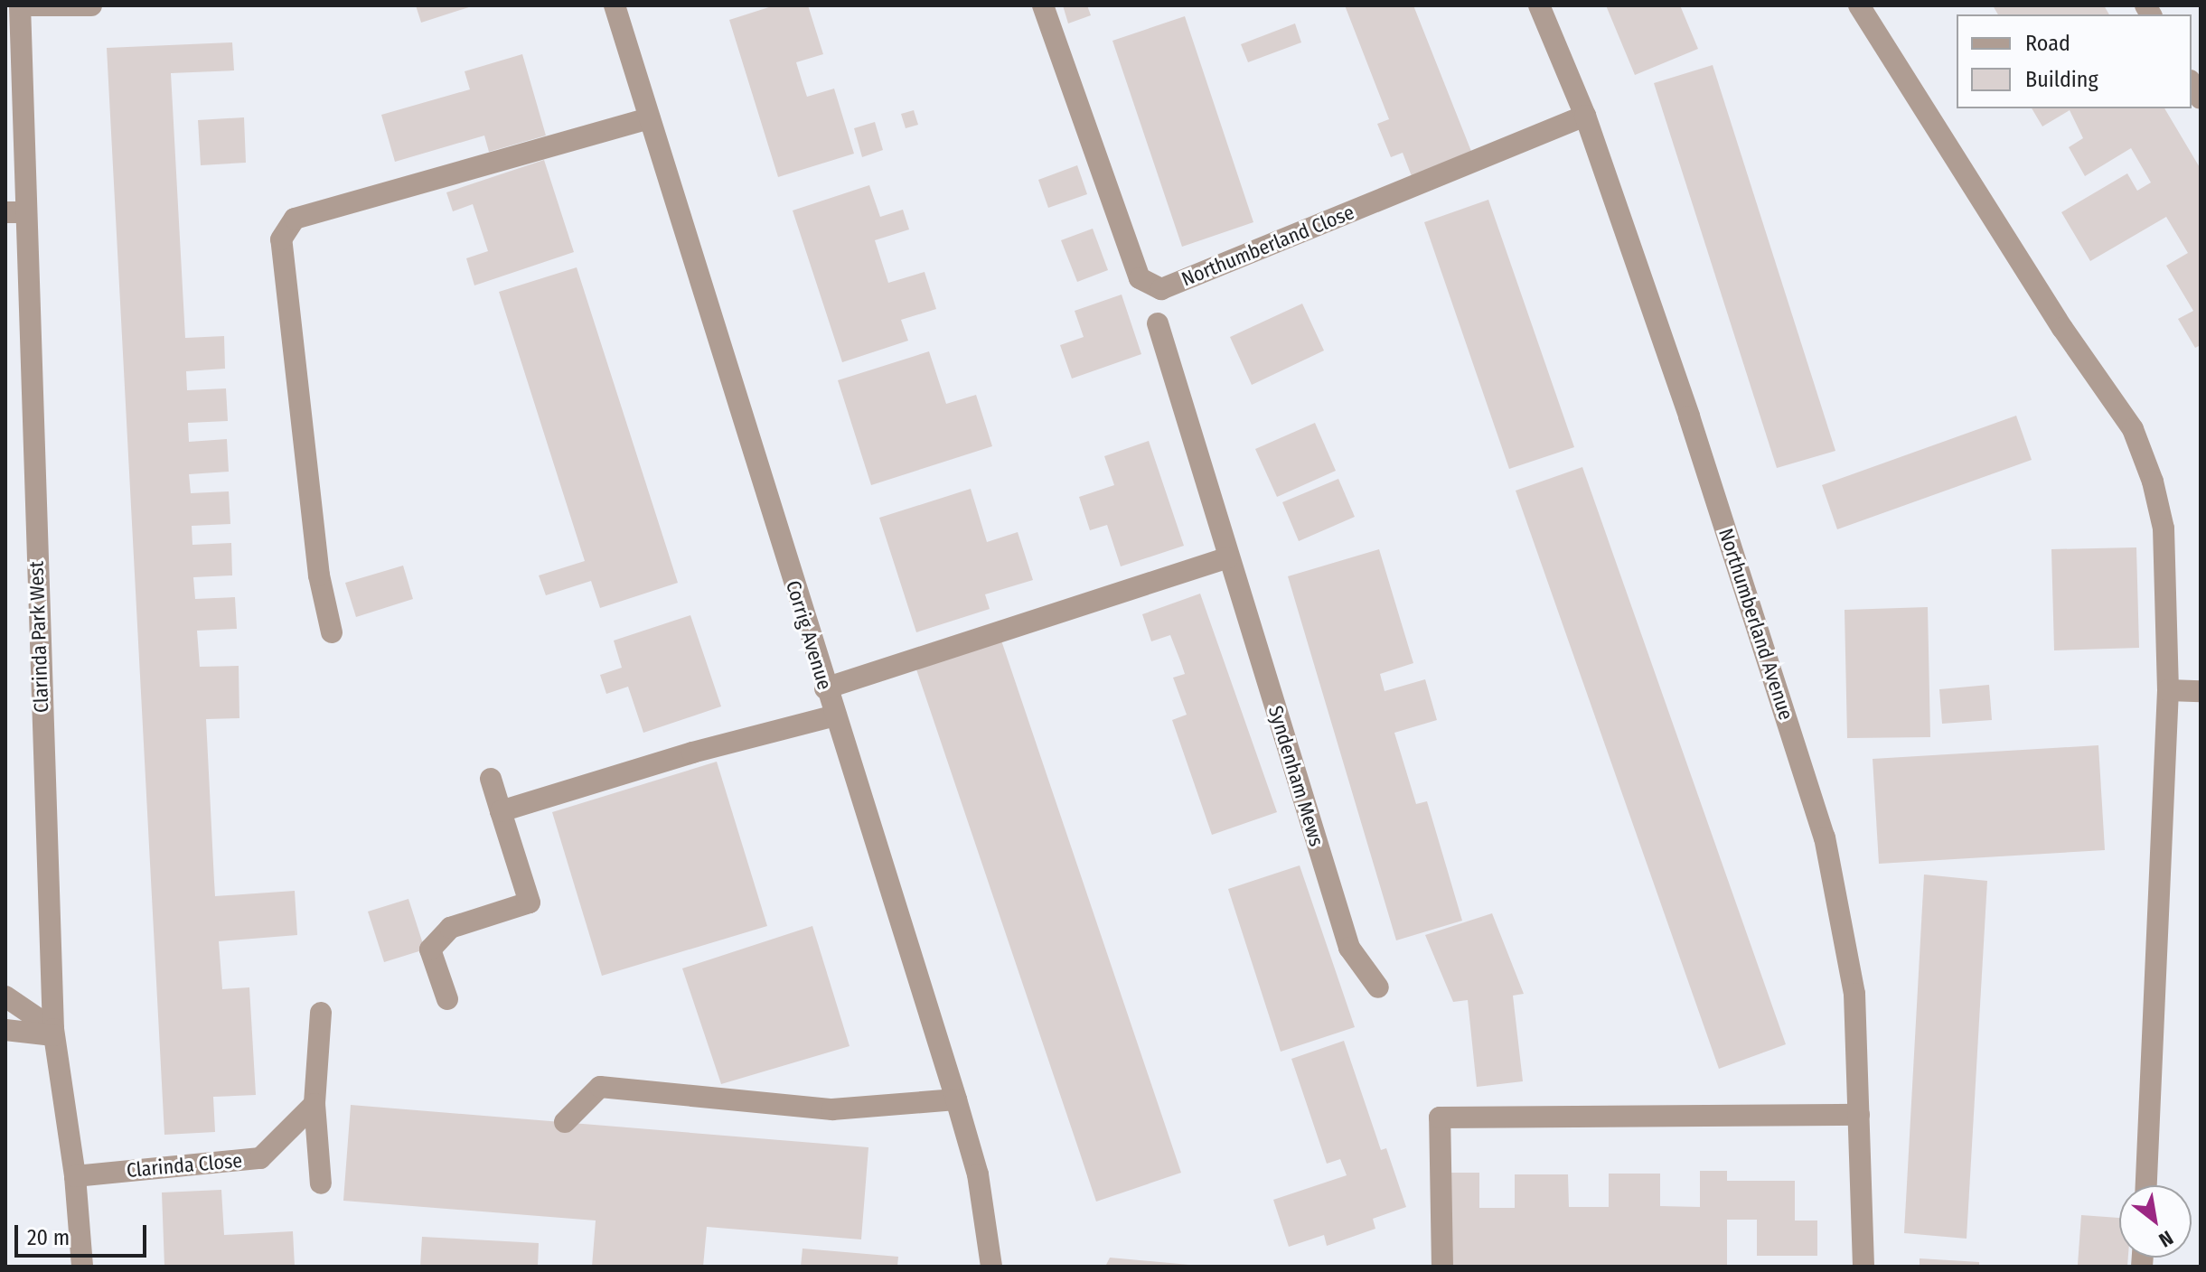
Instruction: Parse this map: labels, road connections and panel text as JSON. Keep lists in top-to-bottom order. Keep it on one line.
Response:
{"streets":{"street":["Northumberland Close","Northumberland Avenue","Corrig Avenue","Clarinda Park West","Syndenham Mews","Clarinda Close"]},"crossings":[["Northumberland Close","Northumberland Avenue"],["Clarinda Park West","Clarinda Close"]],"legend":["Road","Building"],"scale_bar":"20 m","north":"bottom right"}
